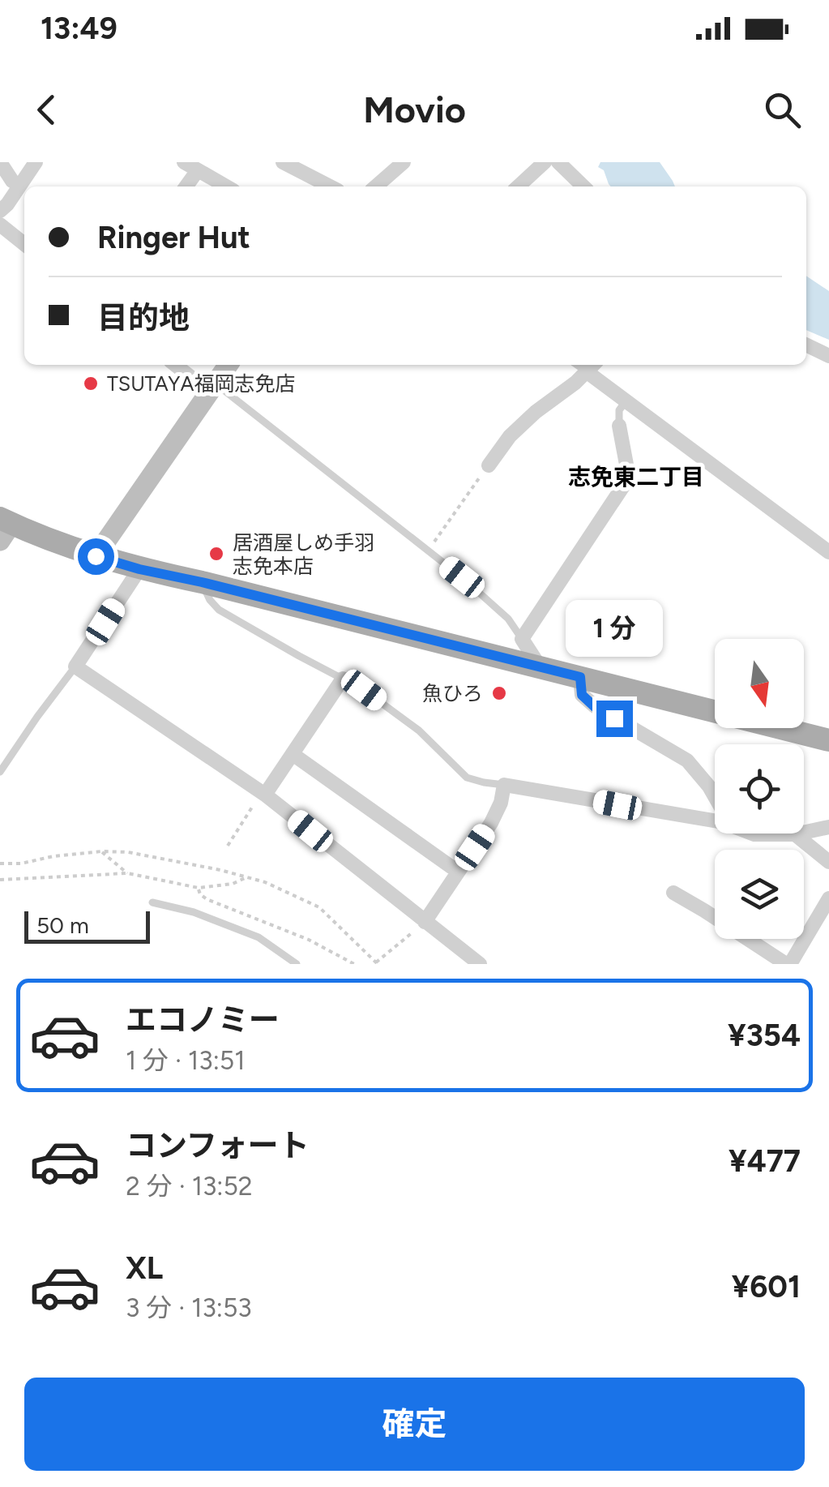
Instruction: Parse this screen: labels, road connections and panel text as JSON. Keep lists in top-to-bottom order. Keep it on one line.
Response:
{"districts":["志免東二丁目"],"places":["TSUTAYA福岡志免店","居酒屋しめ手羽 志免本店","魚ひろ"],"scale_bar":"50 m","north":"bottom","page":{"status":"13:49","header":"Movio","banner":["Ringer Hut","目的地"],"bubble":"1 分","scale":"50 m","list":[{"name":"エコノミー","note":"1 分 · 13:51","value":"¥354"},{"name":"コンフォート","note":"2 分 · 13:52","value":"¥477"},{"name":"XL","note":"3 分 · 13:53","value":"¥601"}],"buttons":"確定"}}
